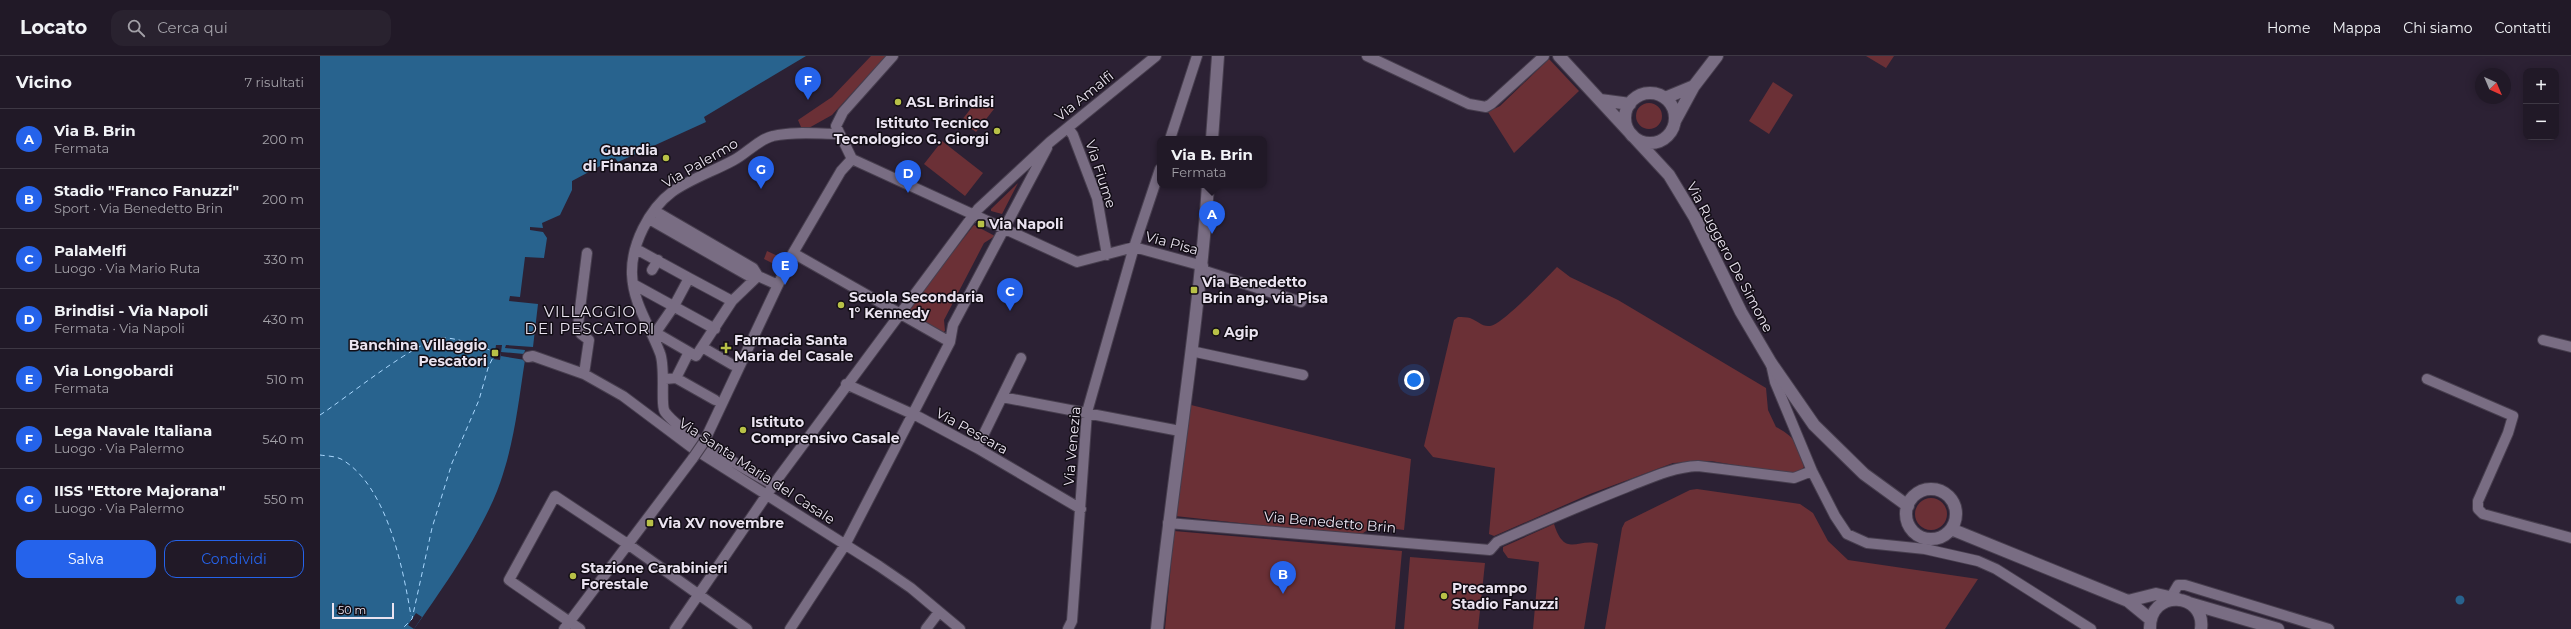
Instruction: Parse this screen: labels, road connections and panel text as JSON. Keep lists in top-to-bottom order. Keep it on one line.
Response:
{"streets":{"street":["Via Amalfi","Via Palermo","Via Fiume","Via Pisa","Via Ruggero De Simone","Via Pescara","Via Venezia","Via Santa Maria del Casale","Via Benedetto Brin"]},"crossings":[["Via Amalfi","Via Palermo"],["Via Amalfi","Via Fiume"],["Via Amalfi","Via Pescara"],["Via Amalfi","Via Santa Maria del Casale"],["Via Pisa","Via Venezia"],["Via Pescara","Via Venezia"]],"districts":["VILLAGGIO DEI PESCATORI"],"places":{"other":["ASL Brindisi","Istituto Tecnico Tecnologico G. Giorgi","Guardia di Finanza","Scuola Secondaria 1° Kennedy","Agip","Istituto Comprensivo Casale","Stazione Carabinieri Forestale","Precampo Stadio Fanuzzi"],"transit":["Via Napoli","Via Benedetto Brin ang. via Pisa","Banchina Villaggio Pescatori","Via XV novembre"],"health":["Farmacia Santa Maria del Casale"]},"scale_bar":"50 m","north":"bottom right","page":{"header":"Locato","search":"Cerca qui","nav":["Home","Mappa","Chi siamo","Contatti"],"heading":["Vicino","7 risultati"],"pins":["F","G","D","A","E","C","B"],"map_buttons":["+","−"],"list":[{"mark":"A","name":"Via B. Brin","note":"Fermata","value":"200 m"},{"mark":"B","name":"Stadio \"Franco Fanuzzi\"","note":"Sport · Via Benedetto Brin","value":"200 m"},{"mark":"C","name":"PalaMelfi","note":"Luogo · Via Mario Ruta","value":"330 m"},{"mark":"D","name":"Brindisi - Via Napoli","note":"Fermata · Via Napoli","value":"430 m"},{"mark":"E","name":"Via Longobardi","note":"Fermata","value":"510 m"},{"mark":"F","name":"Lega Navale Italiana","note":"Luogo · Via Palermo","value":"540 m"},{"mark":"G","name":"IISS \"Ettore Majorana\"","note":"Luogo · Via Palermo","value":"550 m"}],"popup":["Via B. Brin","Fermata"],"buttons":["Salva","Condividi"],"scale":"50 m"}}
